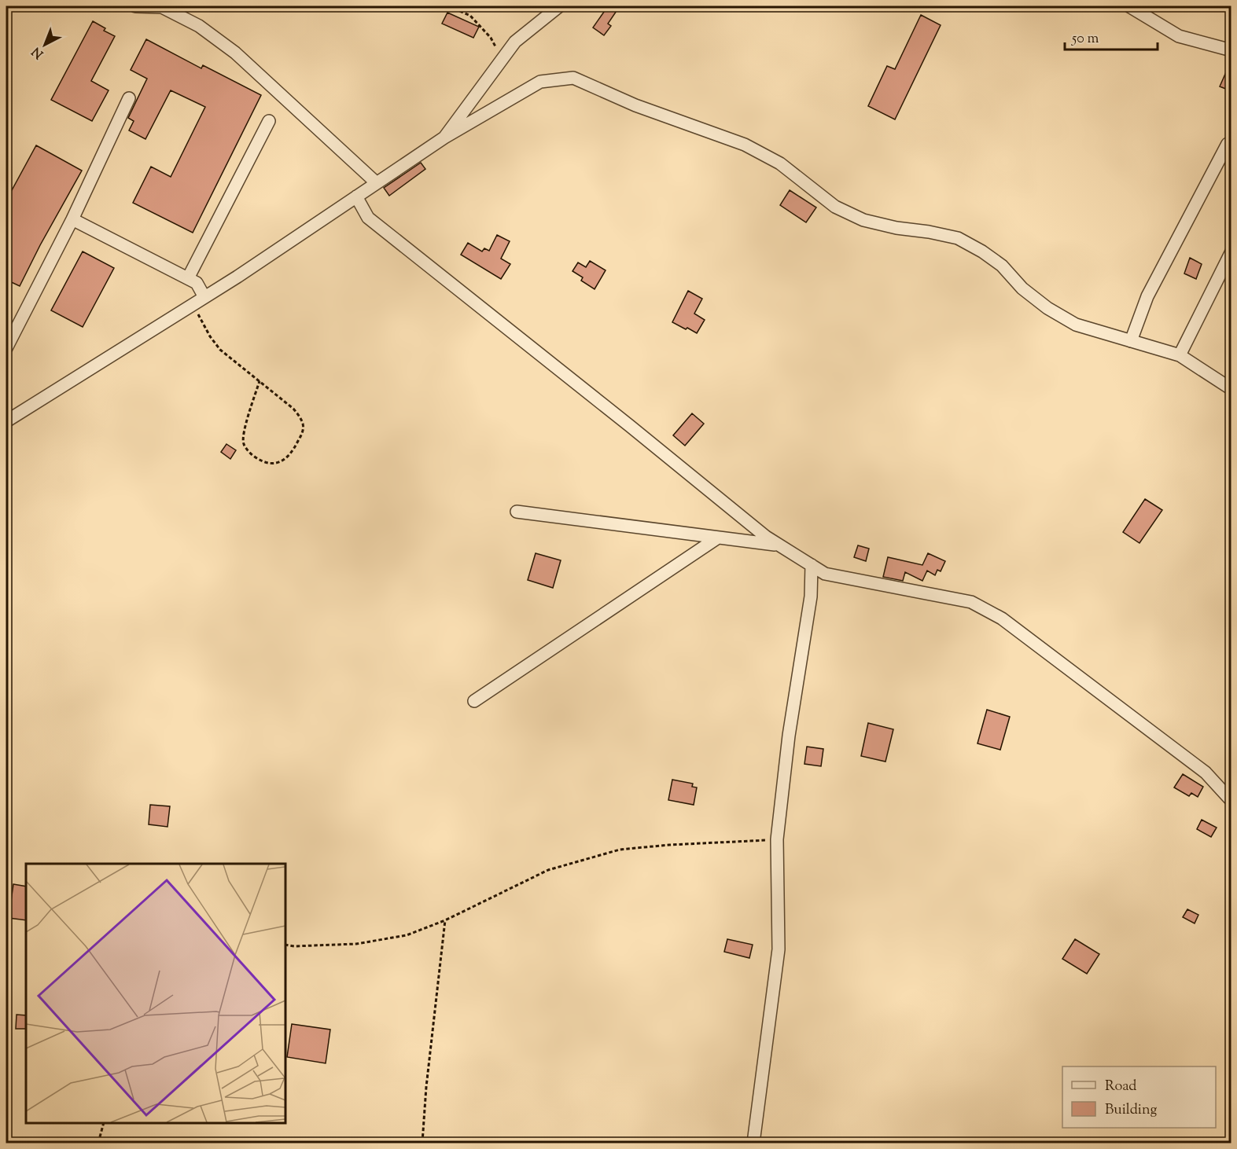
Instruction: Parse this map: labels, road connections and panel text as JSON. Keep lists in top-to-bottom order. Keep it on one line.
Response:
{"legend":["Road","Building"],"scale_bar":"50 m","north":"bottom left"}
